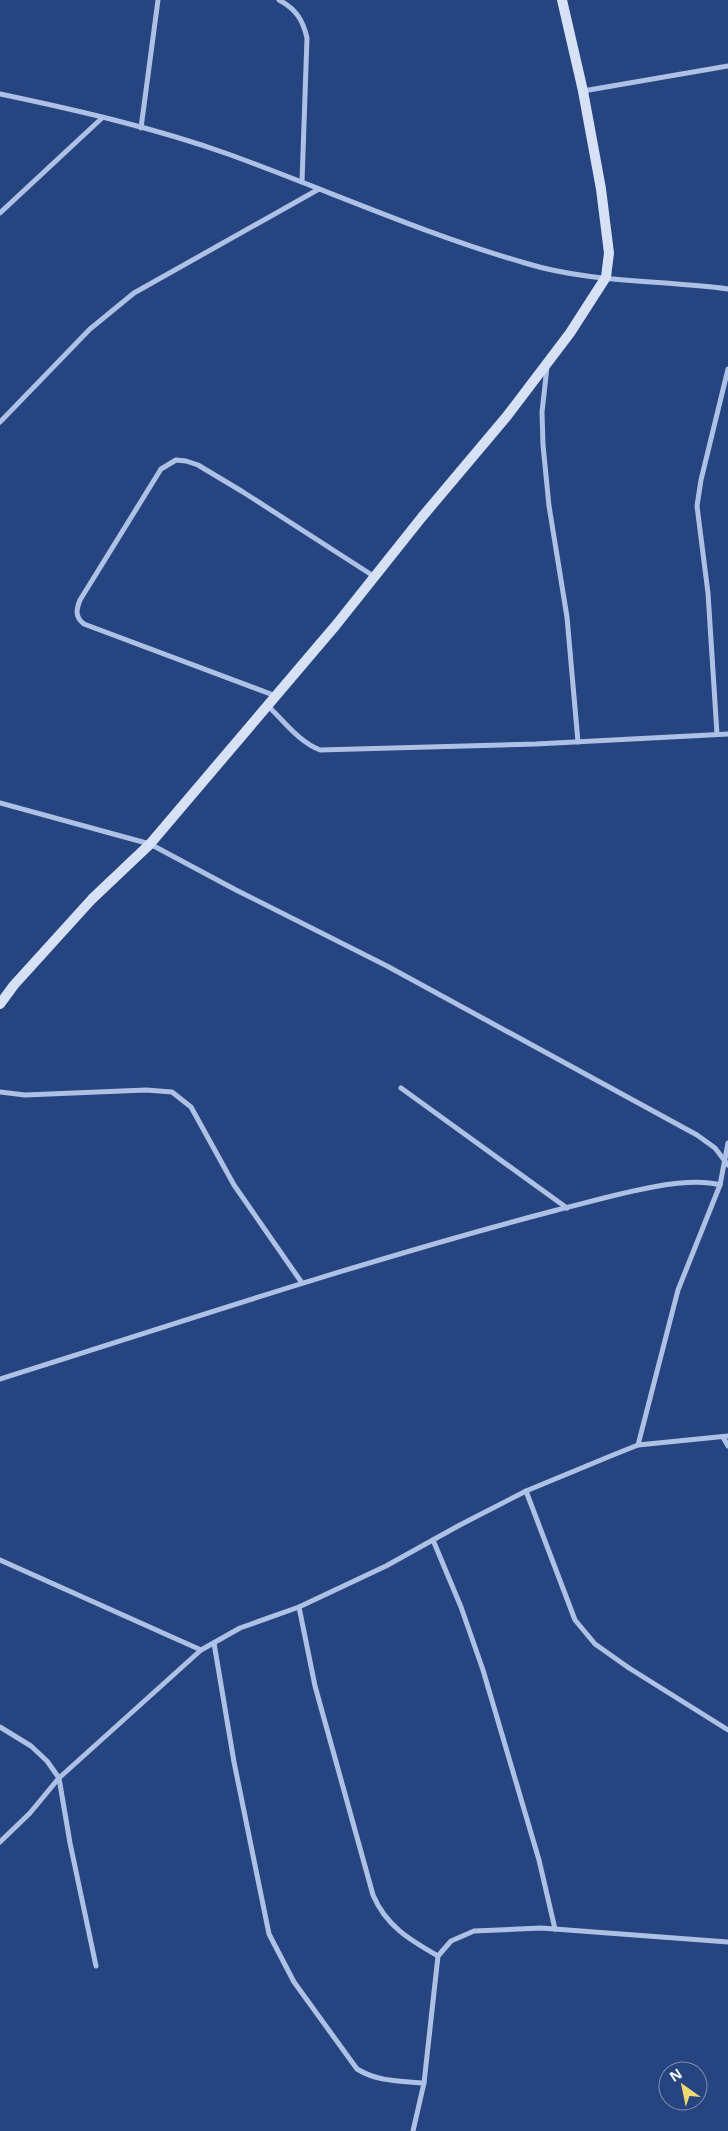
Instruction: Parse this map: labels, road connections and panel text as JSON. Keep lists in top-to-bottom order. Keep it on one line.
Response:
{"north":"top left"}
